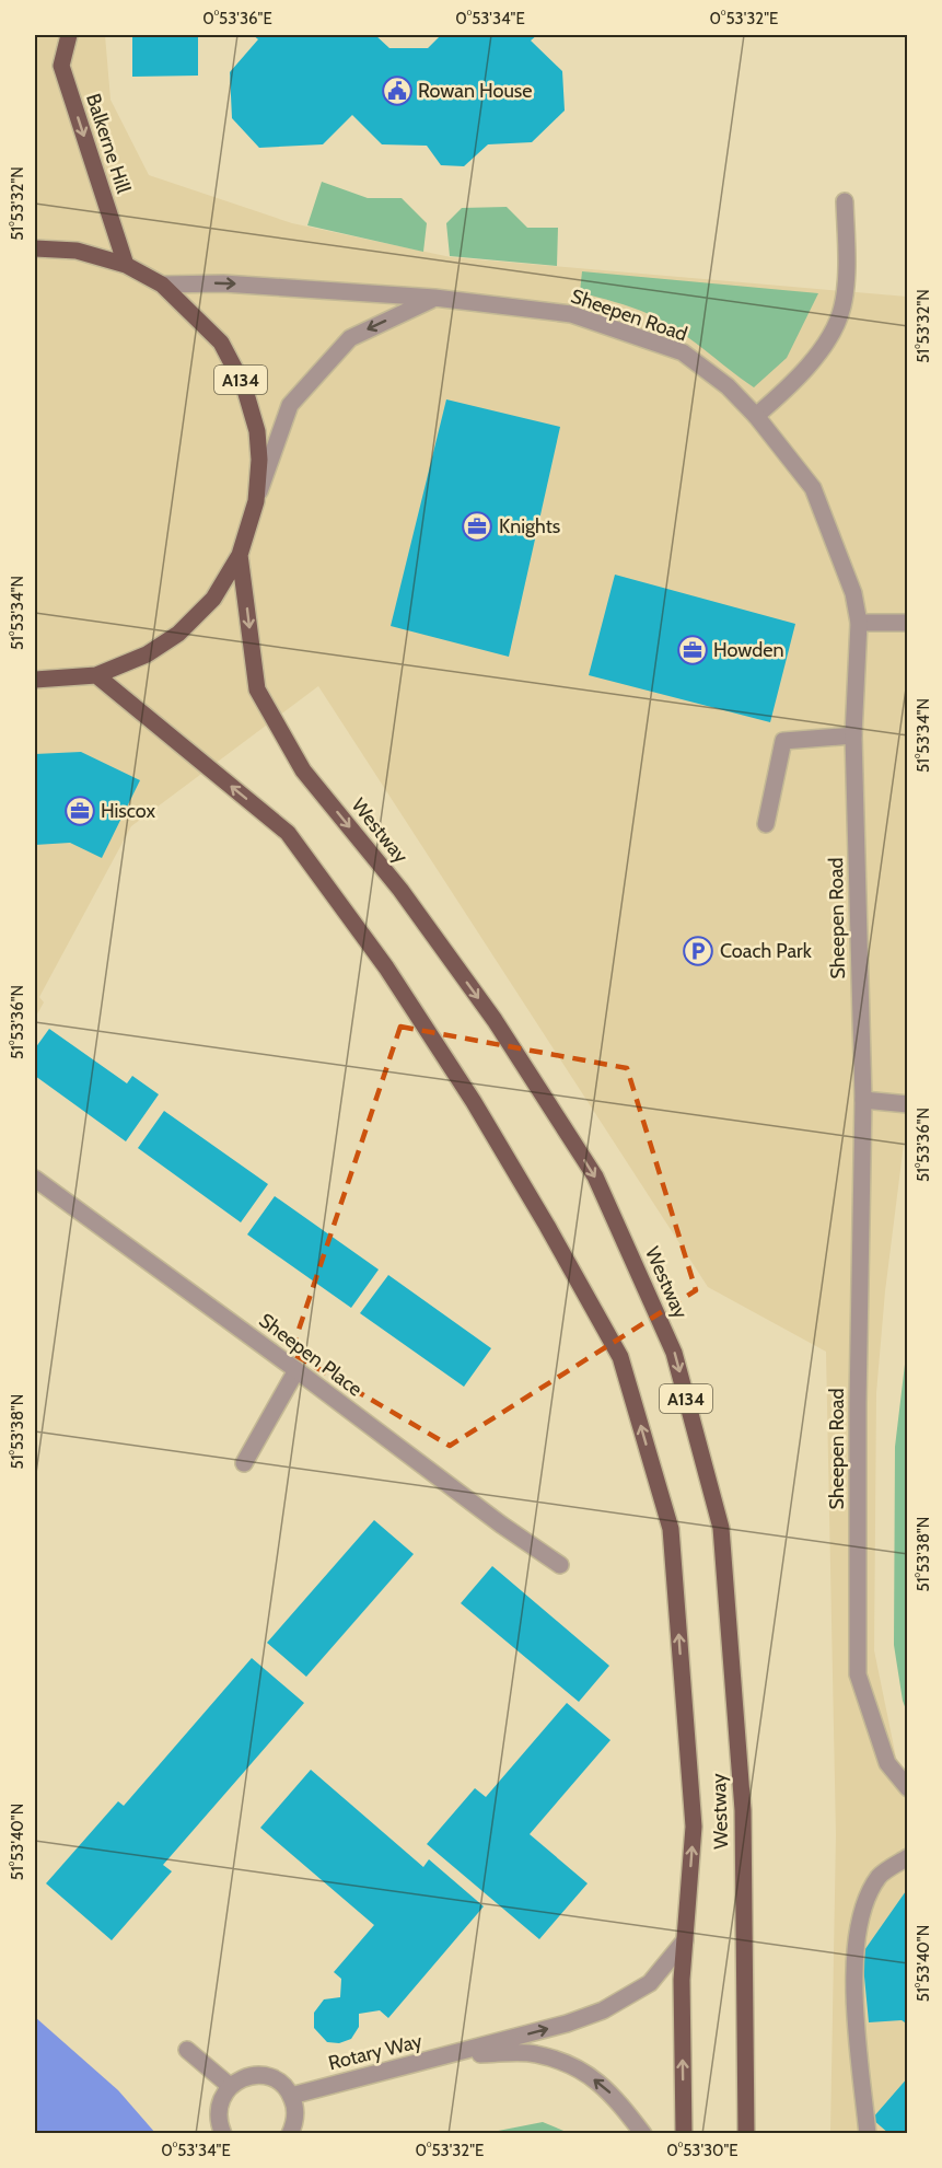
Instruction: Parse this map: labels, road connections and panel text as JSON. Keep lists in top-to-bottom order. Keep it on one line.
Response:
{"streets":{"main road":["Balkerne Hill","A134","Westway"],"street":["Sheepen Road","Sheepen Place","Rotary Way"]},"crossings":[["Balkerne Hill","A134"],["Sheepen Road","A134"],["A134","Westway"]],"one_way":["Balkerne Hill"],"places":{"public building":["Rowan House"],"office":["Knights","Howden","Hiscox"],"parking":["Coach Park"]},"coordinates":["0°53'36\"E","0°53'34\"E","0°53'32\"E","51°53'32\"N","51°53'34\"N","51°53'36\"N","51°53'38\"N","51°53'40\"N","0°53'30\"E"]}
